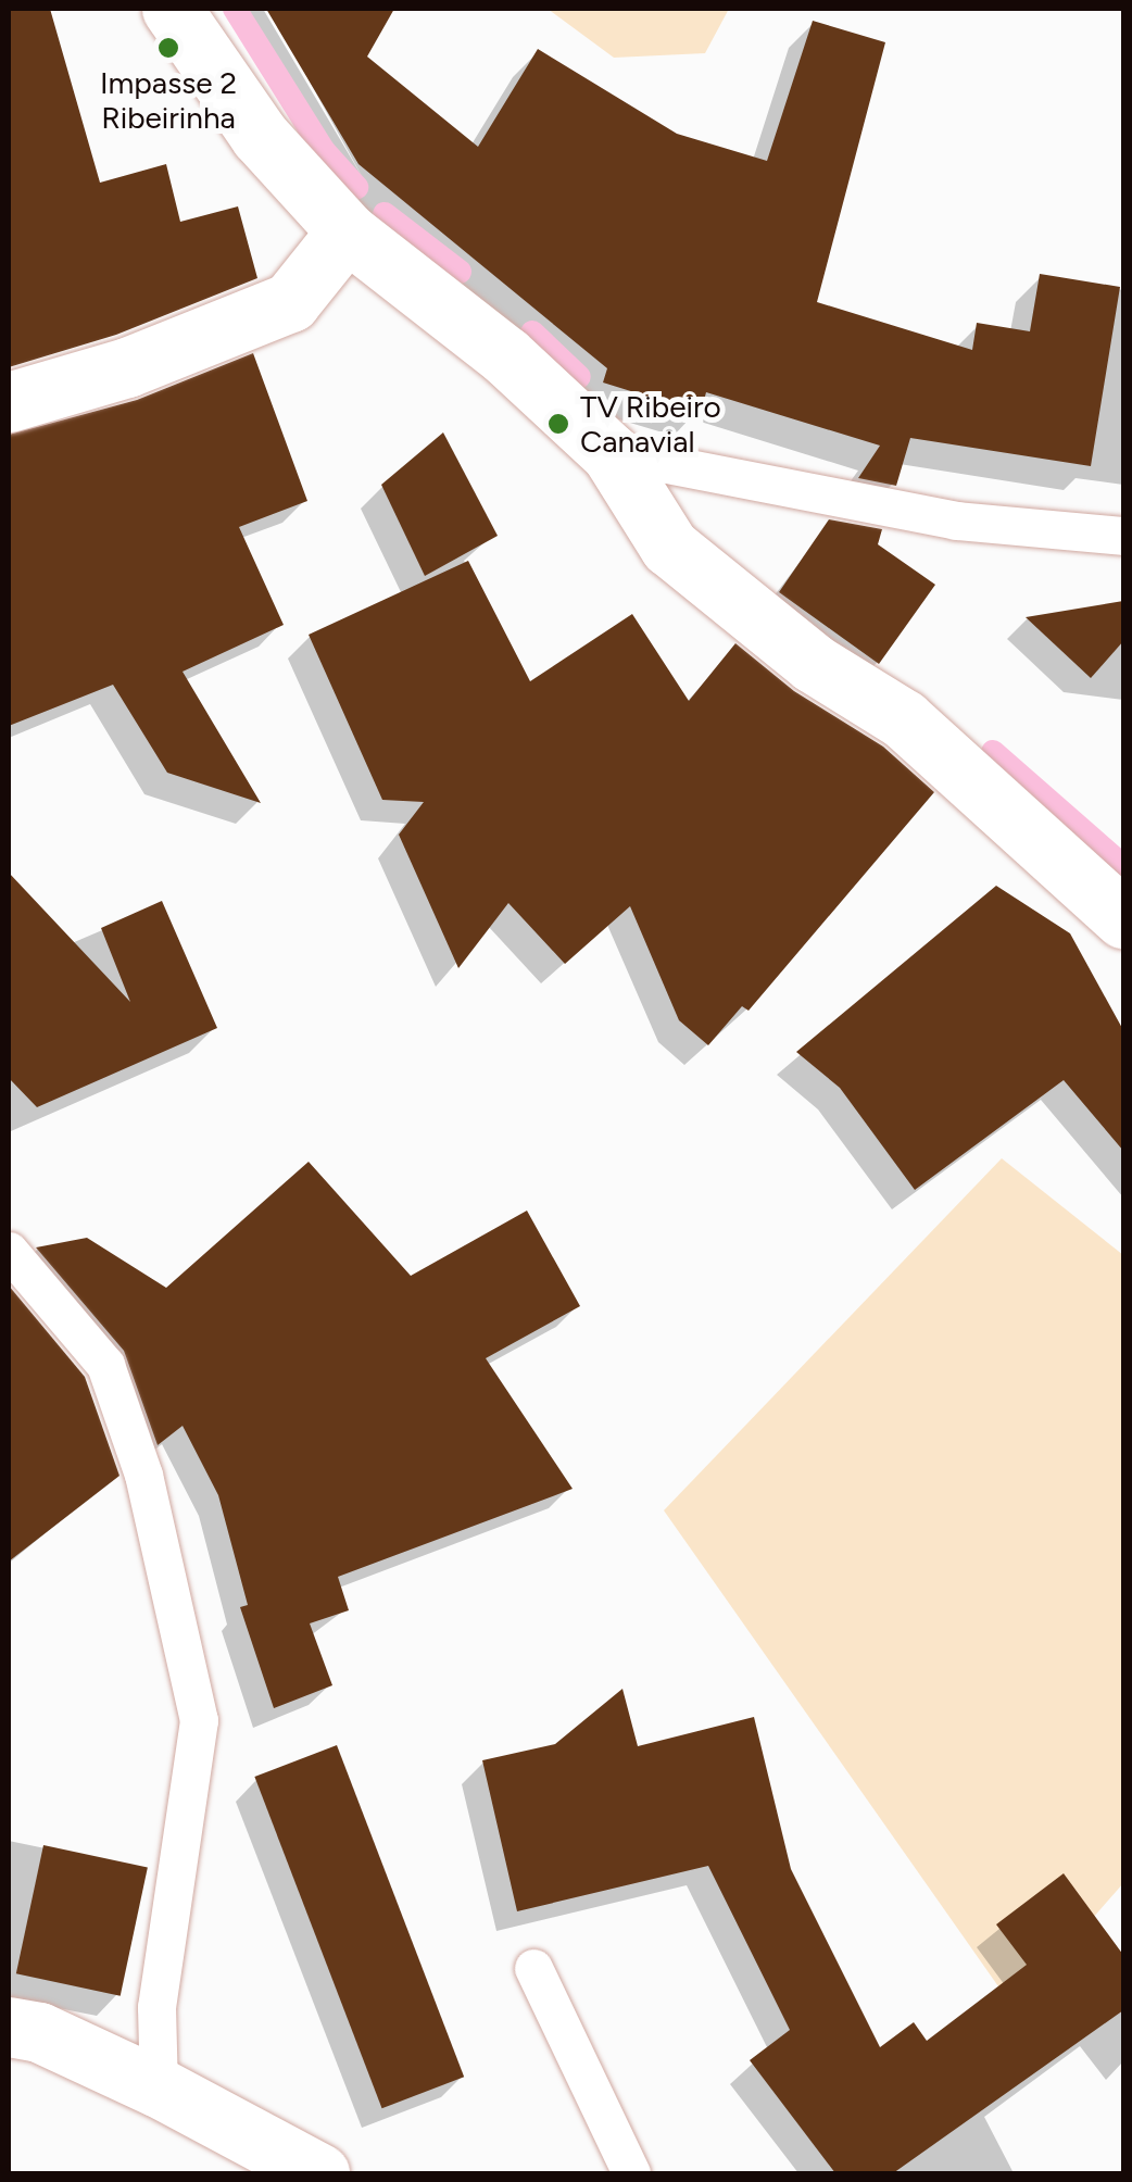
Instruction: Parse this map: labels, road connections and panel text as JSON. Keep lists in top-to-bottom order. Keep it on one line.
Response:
{"places":["Impasse 2 Ribeirinha","TV Ribeiro Canavial"]}
